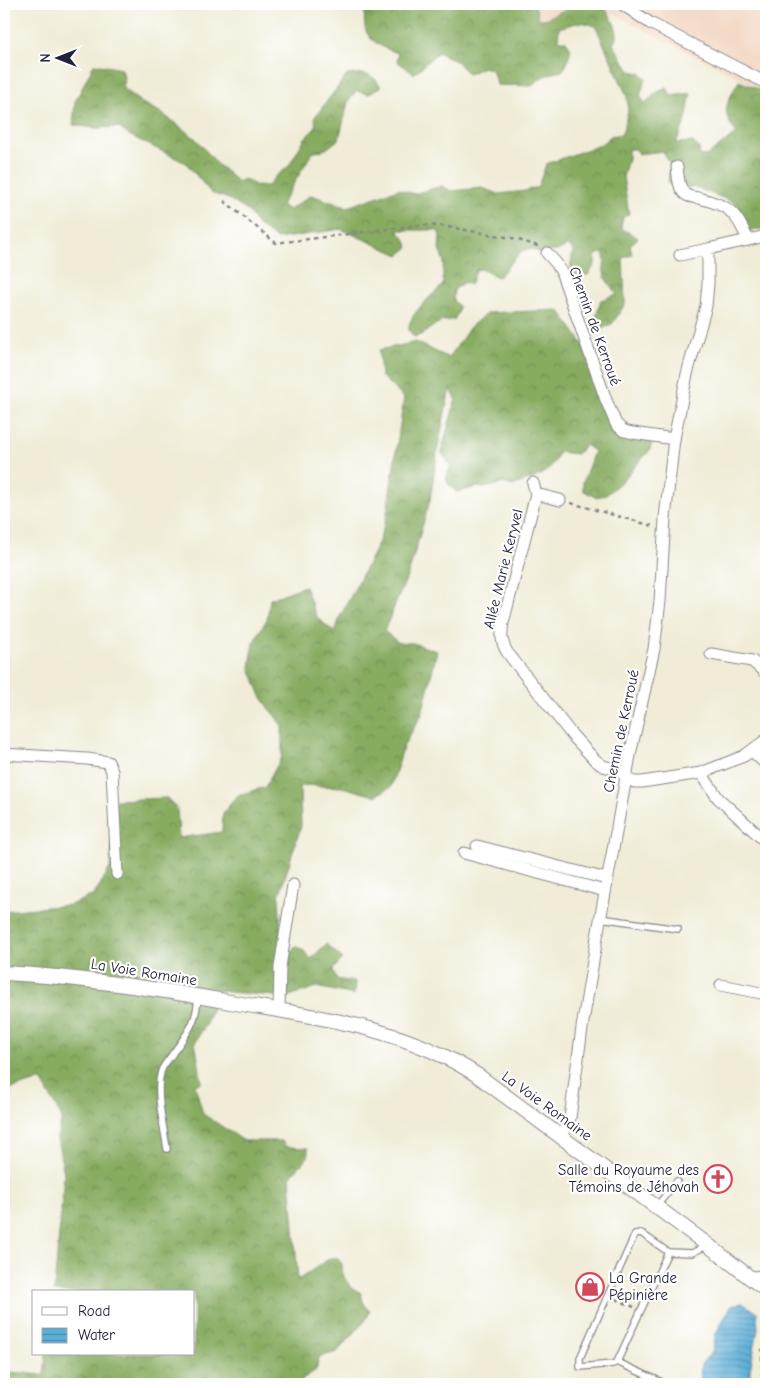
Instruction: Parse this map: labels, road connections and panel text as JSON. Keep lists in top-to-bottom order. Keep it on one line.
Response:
{"streets":{"street":["Chemin de Kerroué","Allée Marie Keryvel","La Voie Romaine"]},"crossings":[["Chemin de Kerroué","Allée Marie Keryvel"],["Chemin de Kerroué","La Voie Romaine"]],"places":{"church":["Salle du Royaume des Témoins de Jéhovah"],"shop":["La Grande Pépinière"]},"legend":["Road","Water"],"north":"left"}
